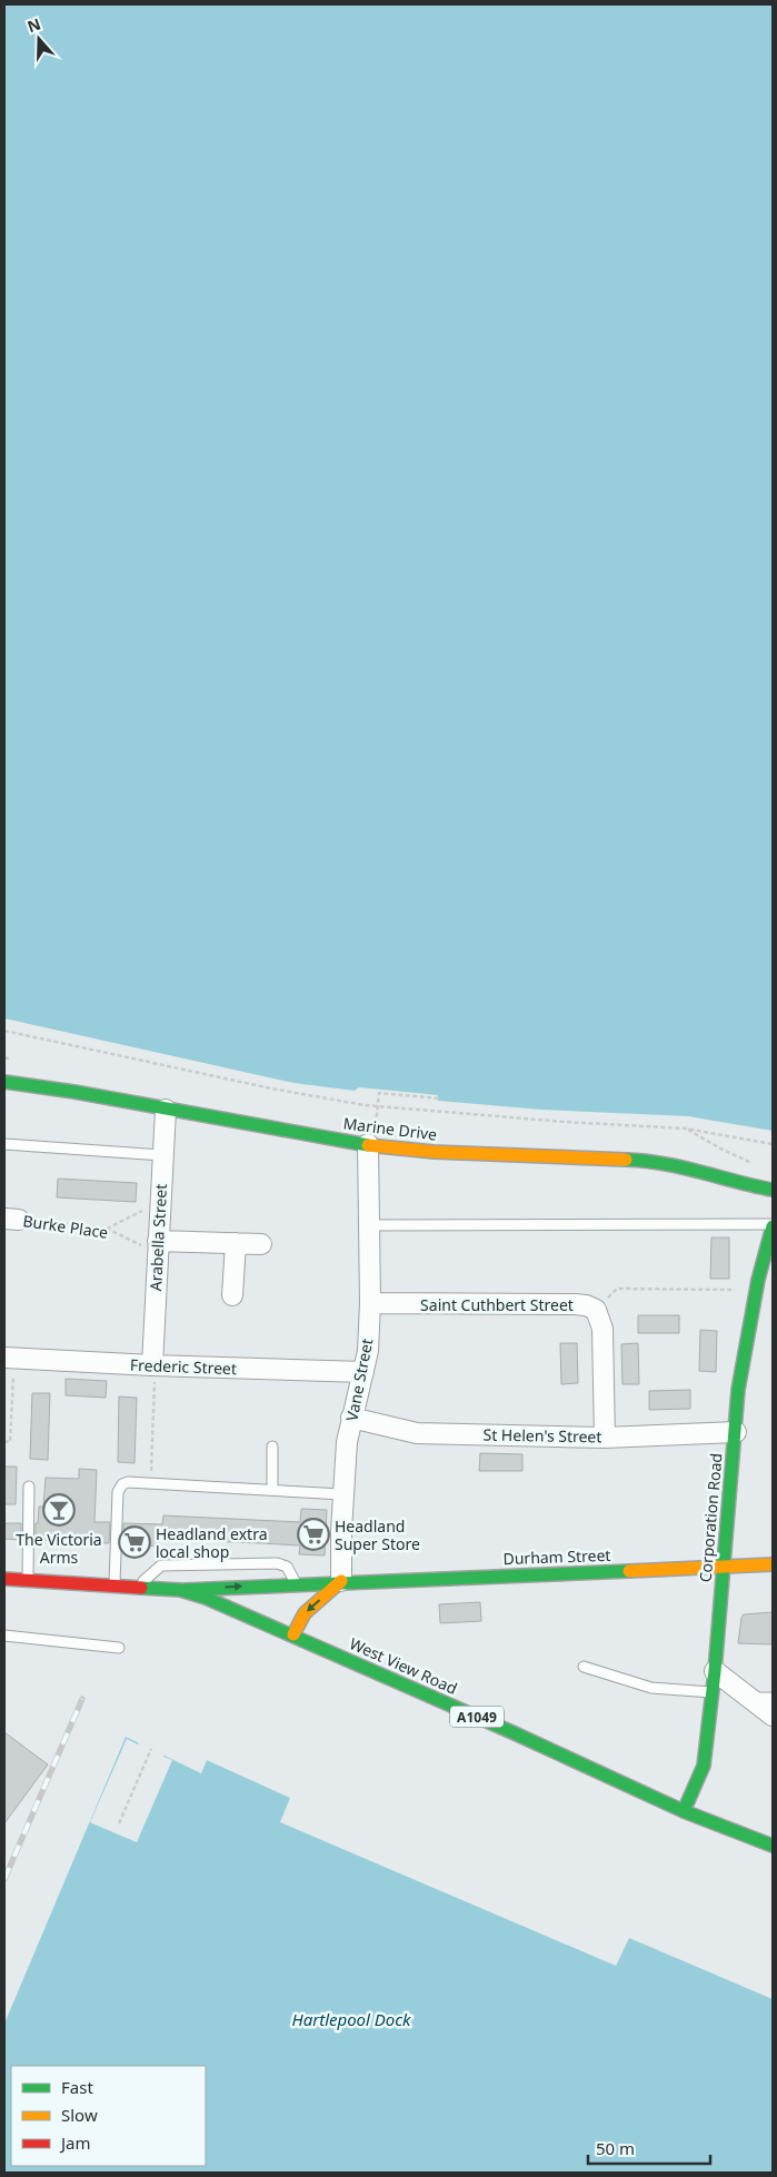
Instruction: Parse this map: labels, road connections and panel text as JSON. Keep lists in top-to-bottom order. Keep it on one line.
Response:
{"streets":{"street":["Marine Drive","Arabella Street","Saint Cuthbert Street","Frederic Street","Vane Street","St Helen's Street","Corporation Road","Durham Street","West View Road","A1049"],"path":["Burke Place"]},"crossings":[["Marine Drive","Arabella Street"],["Marine Drive","Vane Street"],["Burke Place","Arabella Street"],["Arabella Street","Frederic Street"],["Saint Cuthbert Street","Vane Street"],["Saint Cuthbert Street","St Helen's Street"],["Frederic Street","Vane Street"],["Vane Street","St Helen's Street"],["Vane Street","Durham Street"],["St Helen's Street","Corporation Road"],["Corporation Road","Durham Street"],["Corporation Road","West View Road"],["Durham Street","West View Road"]],"water":["Hartlepool Dock"],"places":{"bar":["The Victoria Arms"],"supermarket":["Headland Super Store","Headland extra local shop"]},"legend":["Fast","Slow","Jam"],"scale_bar":"50 m","north":"top"}
